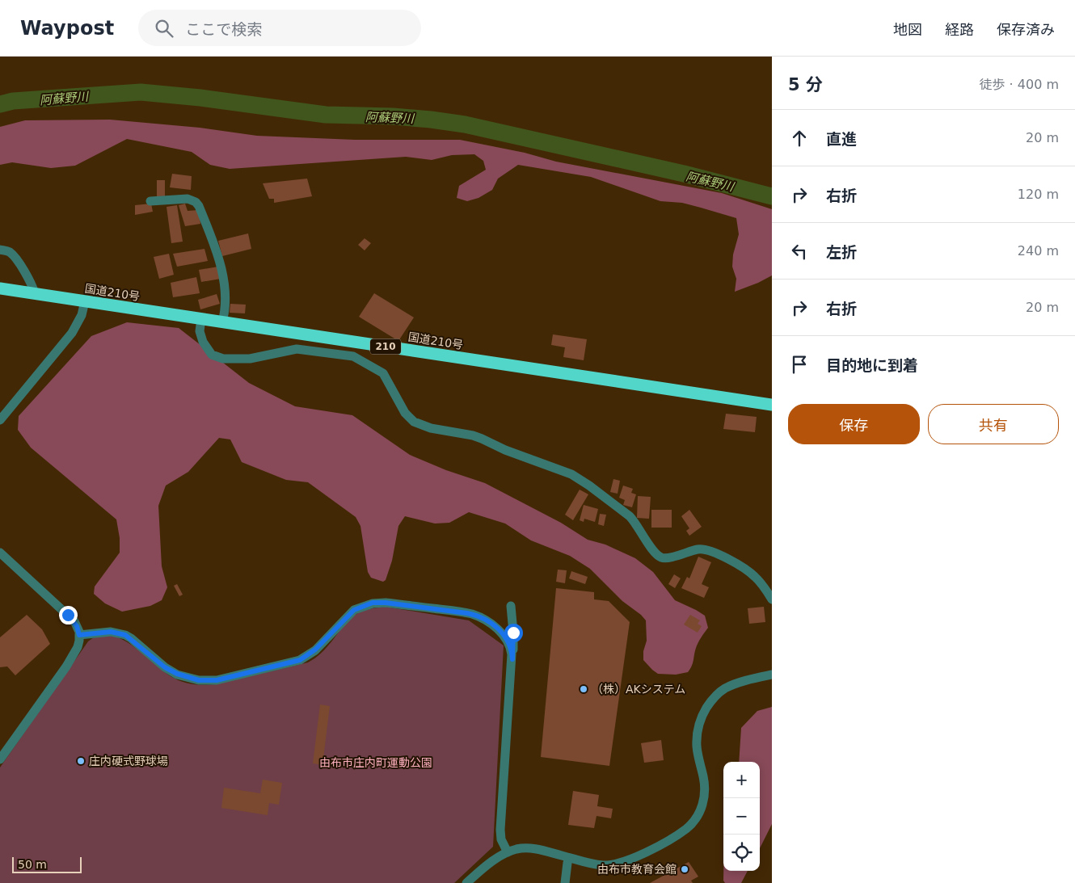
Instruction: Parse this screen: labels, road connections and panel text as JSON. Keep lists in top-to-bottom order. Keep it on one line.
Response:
{"streets":{"highway":["国道210号","210"]},"water":["阿蘇野川"],"parks":["由布市庄内町運動公園"],"places":["（株）AKシステム","庄内硬式野球場","由布市教育会館"],"scale_bar":"50 m","page":{"header":"Waypost","search":"ここで検索","nav":["地図","経路","保存済み"],"heading":["5 分","徒歩 · 400 m"],"list":[["直進","20 m"],["右折","120 m"],["左折","240 m"],["右折","20 m"],"目的地に到着"],"buttons":["保存","共有"],"map_buttons":["+","−"],"scale":"50 m"}}
